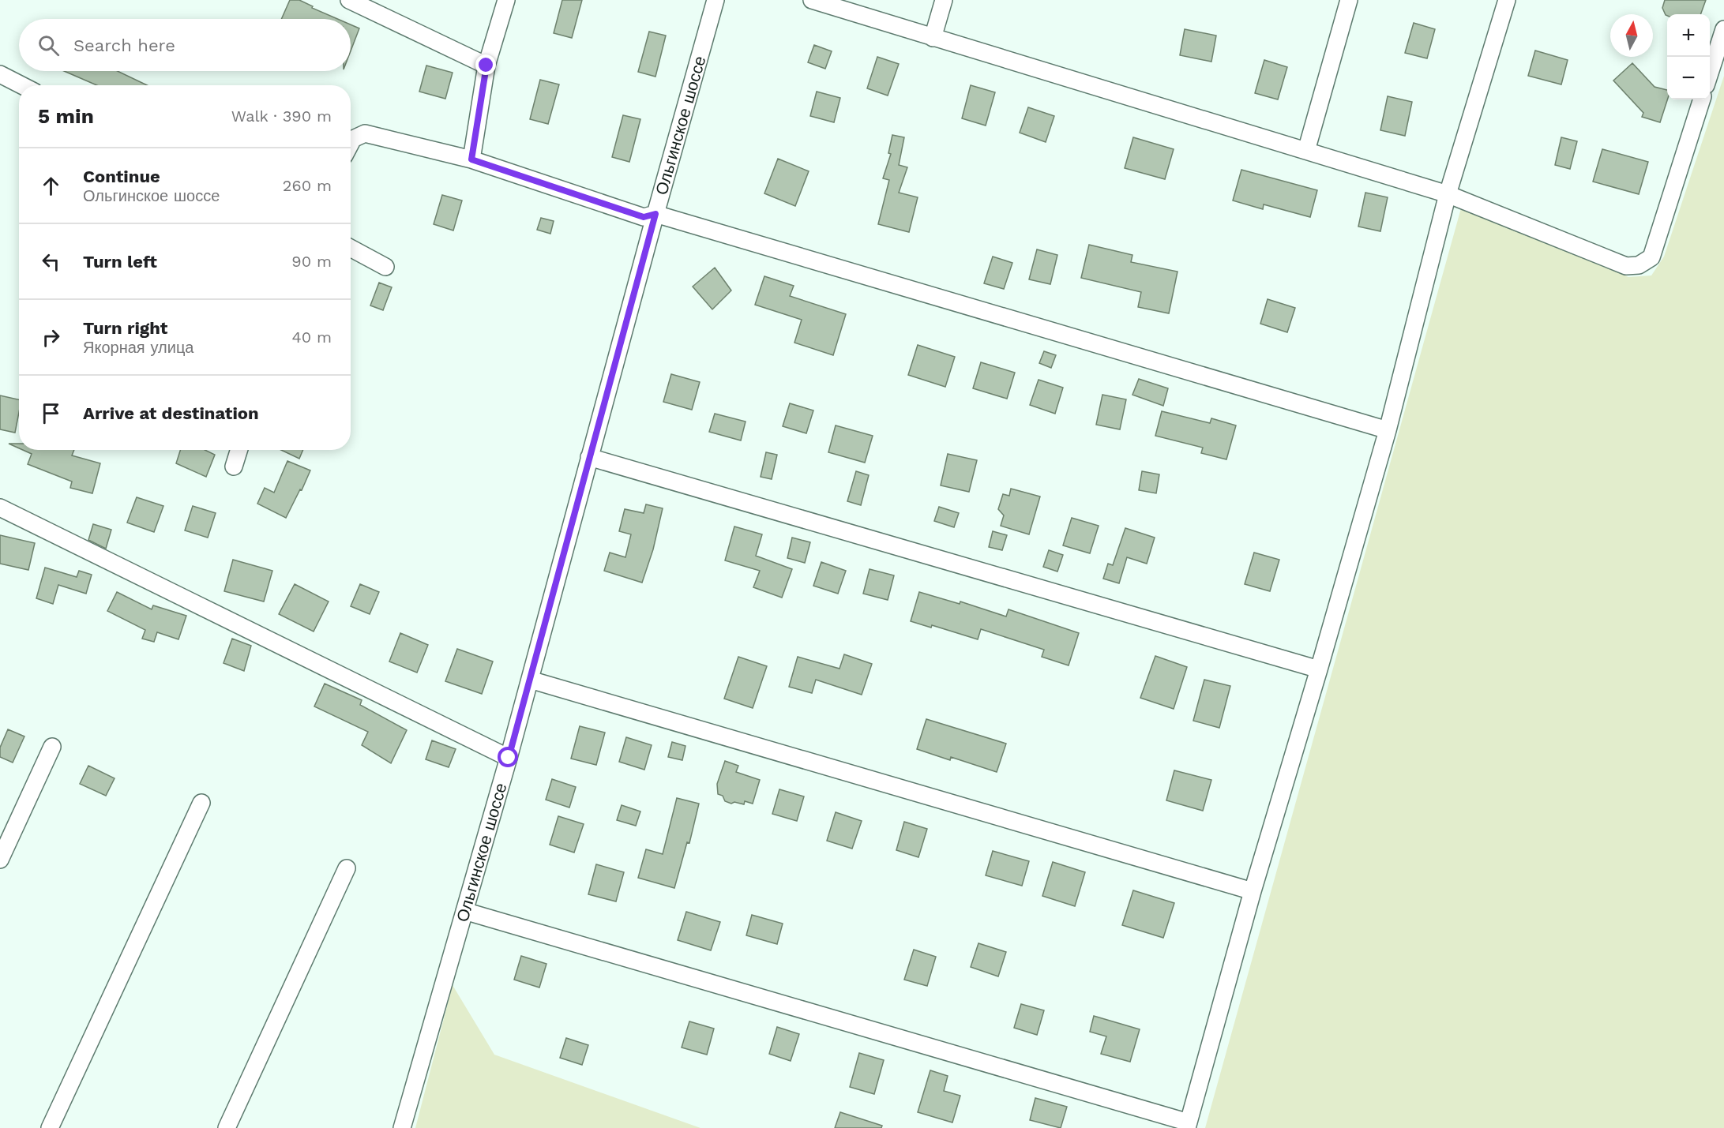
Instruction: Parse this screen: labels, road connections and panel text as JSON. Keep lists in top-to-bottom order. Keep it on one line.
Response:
{"streets":{"street":["Ольгинское шоссе"]},"north":"top","page":{"map_buttons":["+","−"],"search":"Search here","heading":["5 min","Walk · 390 m"],"list":[["Continue","Ольгинское шоссе","260 m"],["Turn left","90 m"],["Turn right","Якорная улица","40 m"],"Arrive at destination"]}}
